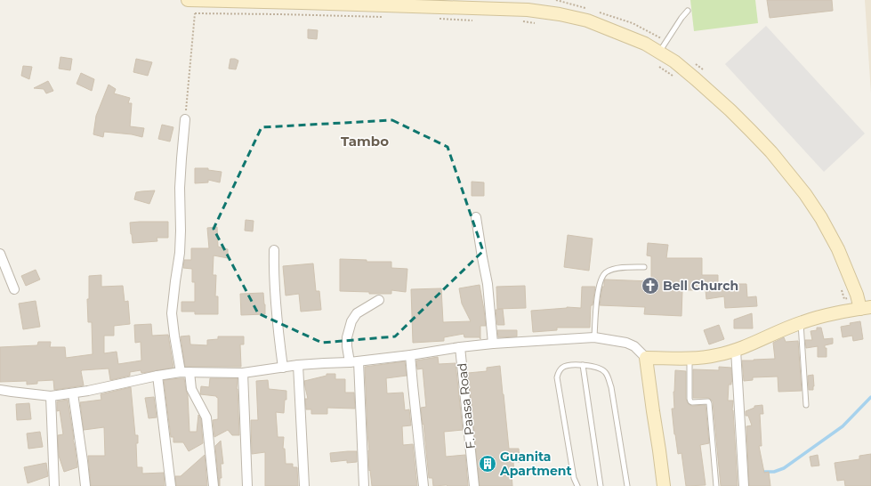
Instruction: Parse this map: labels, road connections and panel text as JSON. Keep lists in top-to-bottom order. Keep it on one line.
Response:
{"streets":{"street":["F. Paasa Road"]},"districts":["Tambo"],"places":{"church":["Bell Church"],"building":["Guanita Apartment"]}}
